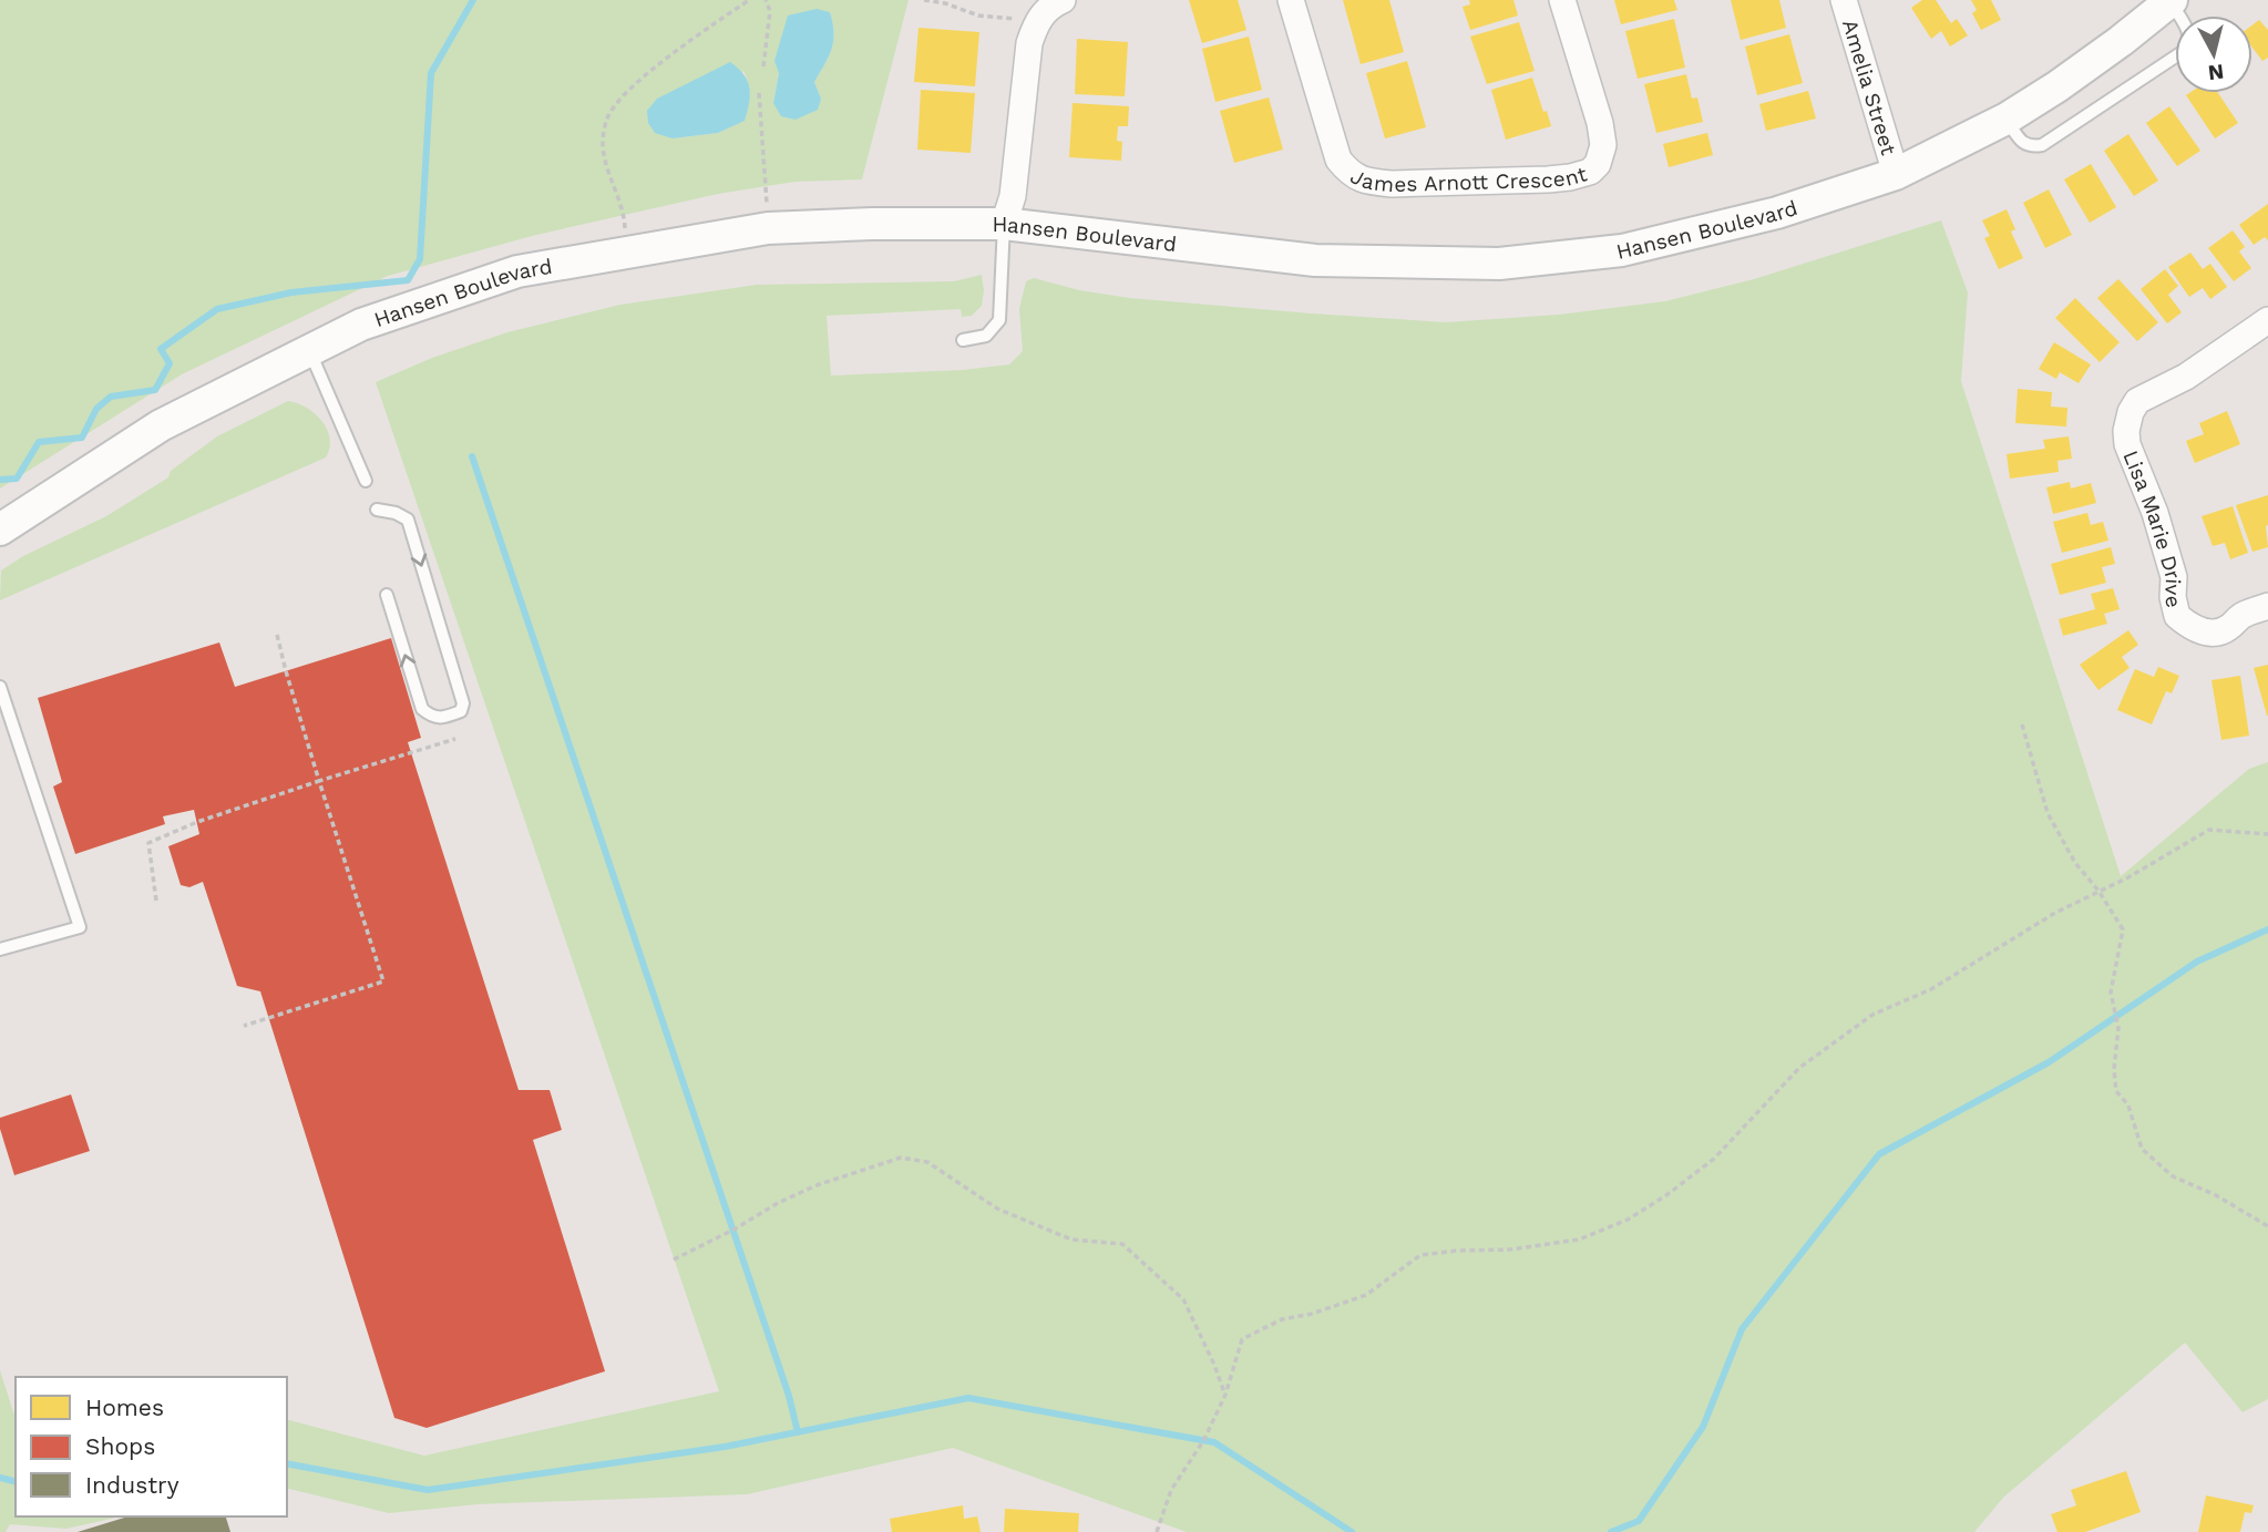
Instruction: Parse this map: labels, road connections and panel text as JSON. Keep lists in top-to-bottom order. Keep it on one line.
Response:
{"streets":{"street":["Amelia Street","James Arnott Crescent","Hansen Boulevard","Lisa Marie Drive"]},"crossings":[["Amelia Street","Hansen Boulevard"]],"legend":["Homes","Shops","Industry"],"north":"bottom"}
